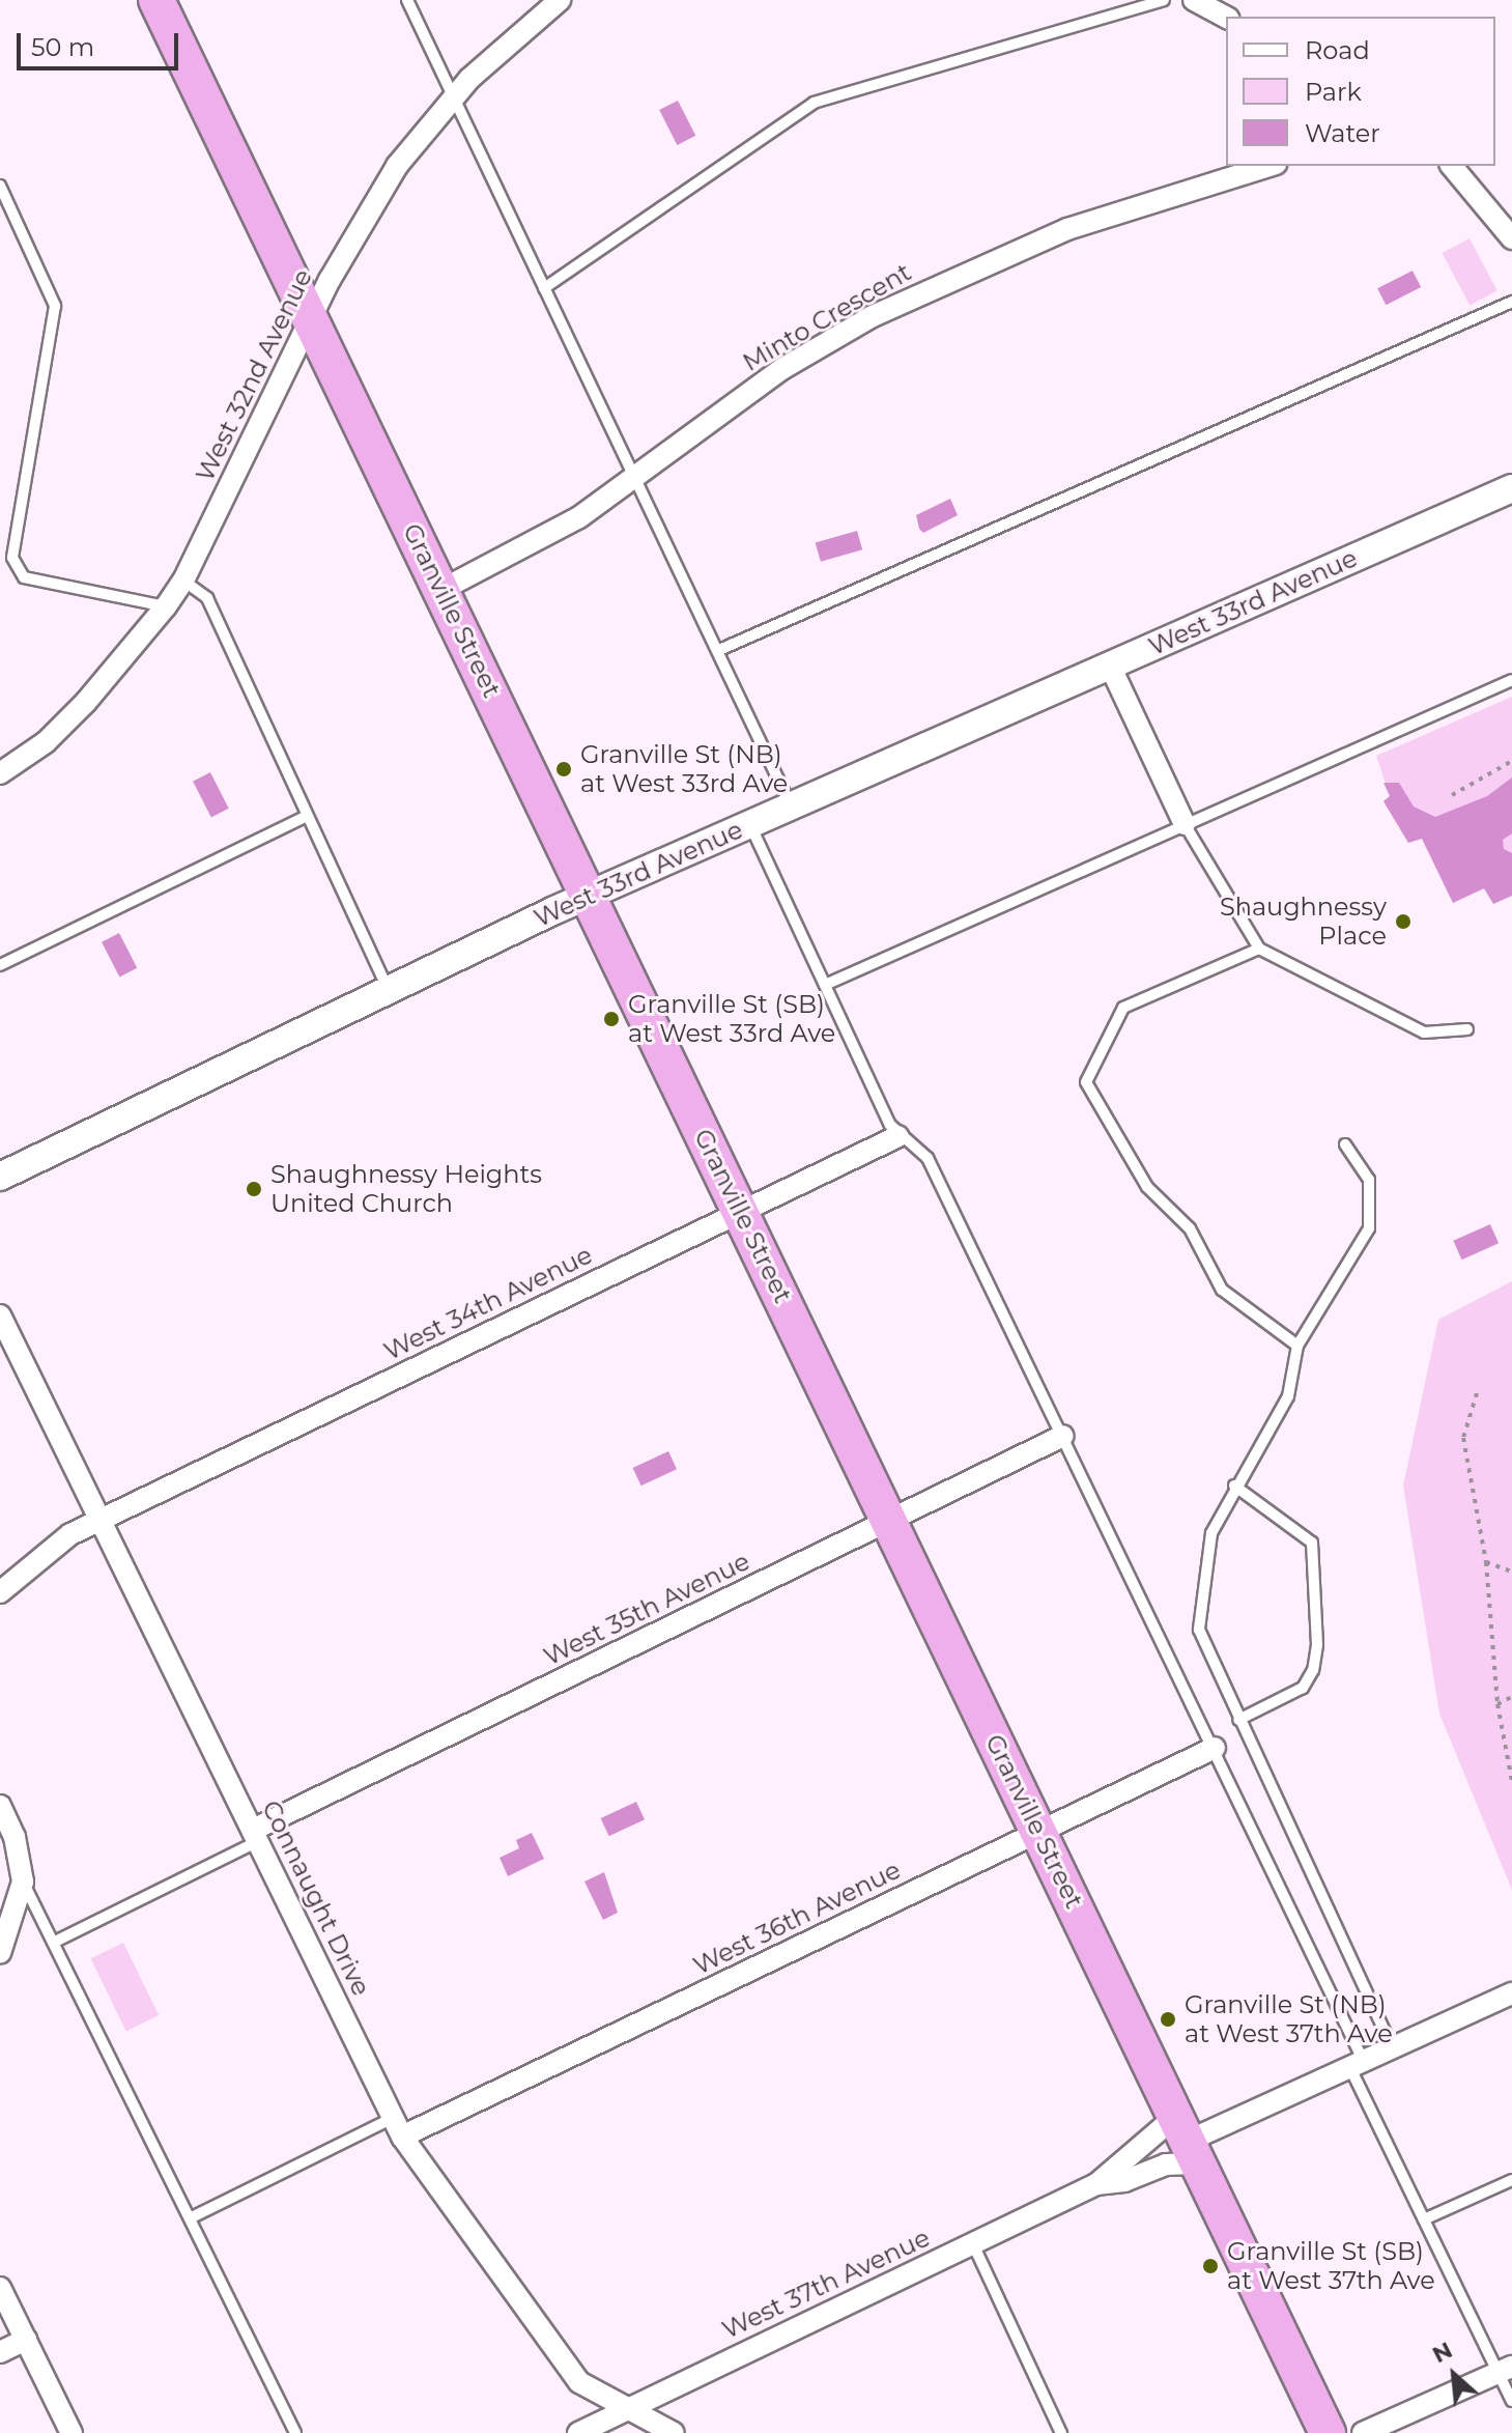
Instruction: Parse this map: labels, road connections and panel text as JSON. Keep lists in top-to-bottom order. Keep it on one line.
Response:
{"streets":{"highway":["Granville Street"],"street":["Minto Crescent","West 32nd Avenue","West 33rd Avenue","West 34th Avenue","West 35th Avenue","Connaught Drive","West 36th Avenue","West 37th Avenue"]},"crossings":[["Minto Crescent","Granville Street"],["West 32nd Avenue","Granville Street"],["West 33rd Avenue","Granville Street"],["Granville Street","West 34th Avenue"],["Granville Street","West 35th Avenue"],["Granville Street","West 36th Avenue"],["Granville Street","West 37th Avenue"],["West 34th Avenue","Connaught Drive"],["West 35th Avenue","Connaught Drive"],["Connaught Drive","West 36th Avenue"],["Connaught Drive","West 37th Avenue"]],"places":["Granville St (NB) at West 33rd Ave","Shaughnessy Place","Granville St (SB) at West 33rd Ave","Shaughnessy Heights United Church","Granville St (NB) at West 37th Ave","Granville St (SB) at West 37th Ave"],"legend":["Road","Park","Water"],"scale_bar":"50 m","north":"top left"}
